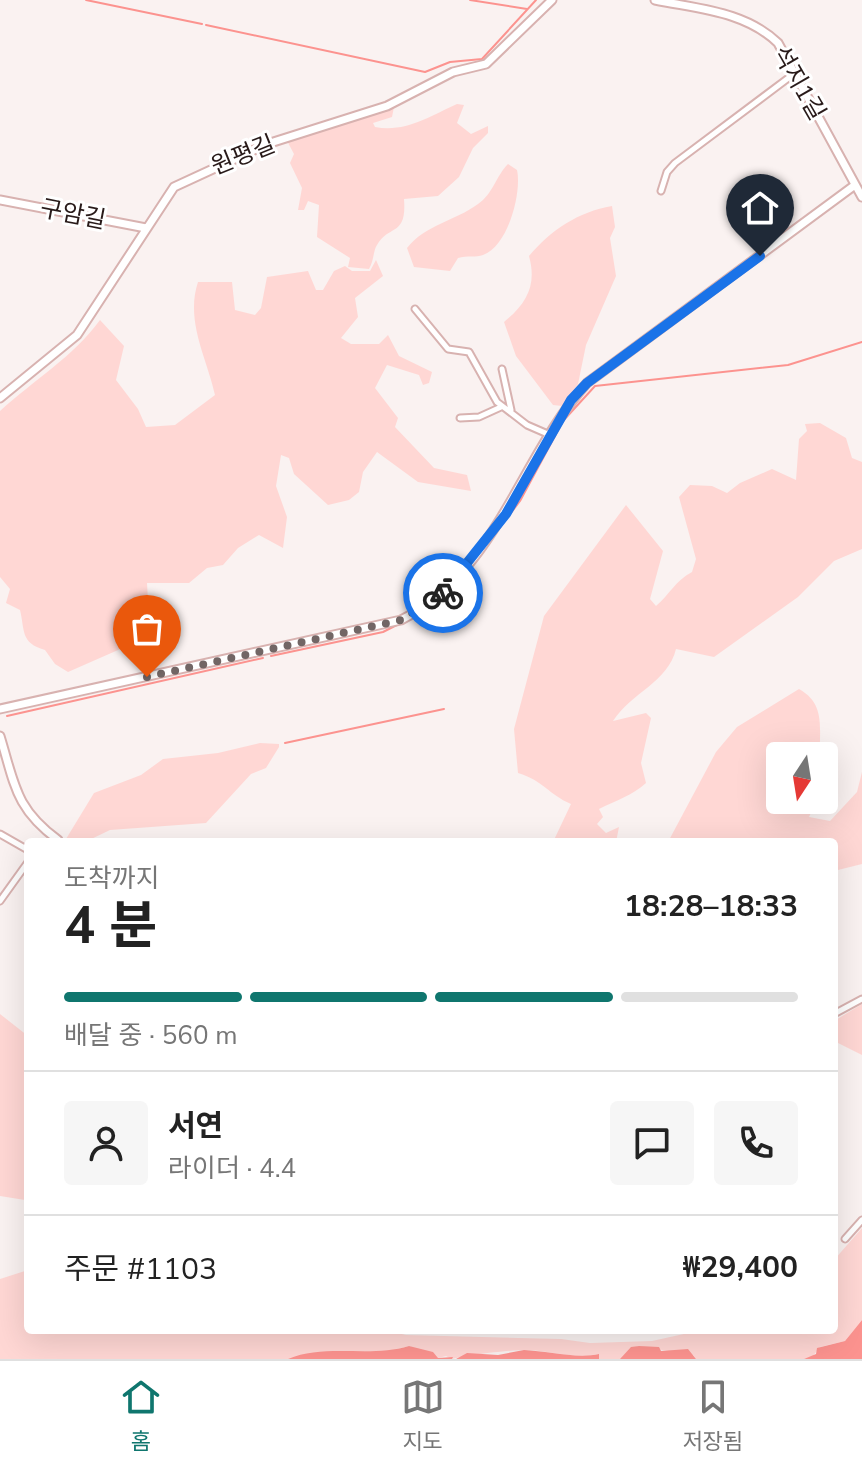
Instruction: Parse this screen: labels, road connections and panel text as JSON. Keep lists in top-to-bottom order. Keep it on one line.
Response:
{"streets":{"street":["석지1길","원평길","구암길"]},"crossings":[["원평길","구암길"]],"north":"bottom","page":{"heading":["4 분","도착까지","18:28–18:33"],"panel":["서연","라이더 · 4.4","주문 #1103","₩29,400"],"bar":"배달 중 · 560 m","tabs":["홈","지도","저장됨"]}}
